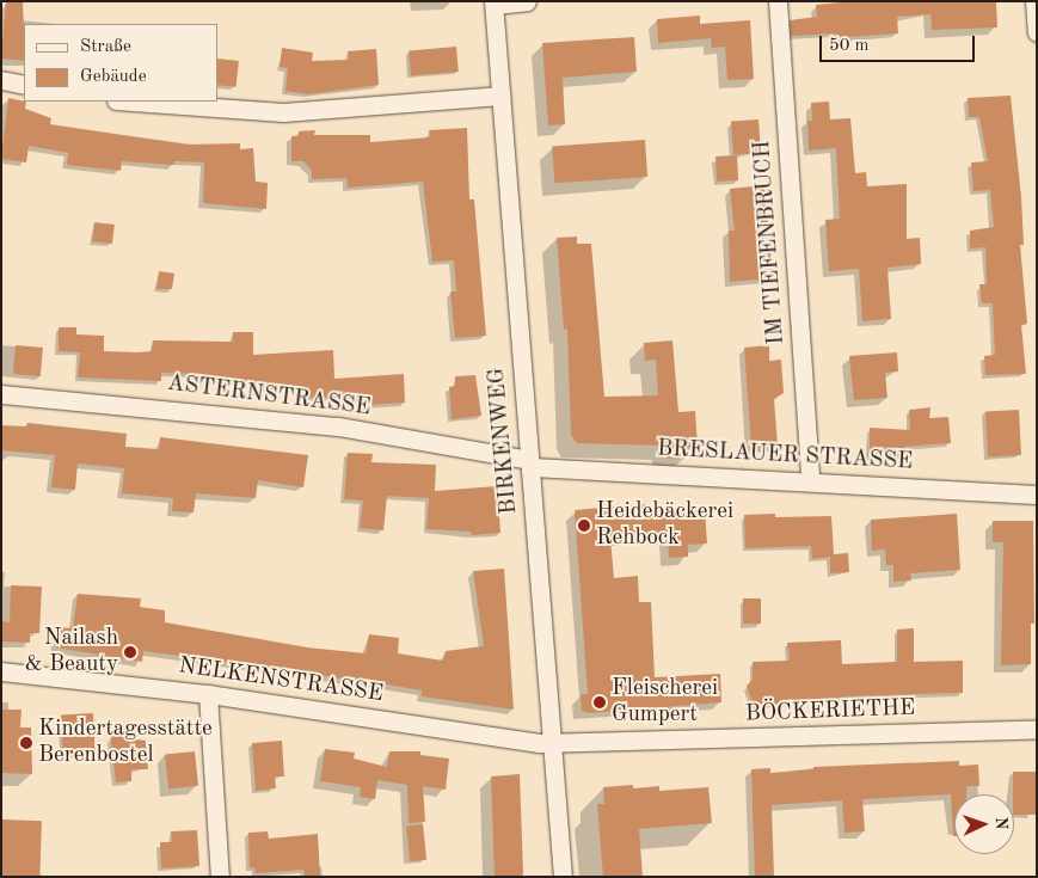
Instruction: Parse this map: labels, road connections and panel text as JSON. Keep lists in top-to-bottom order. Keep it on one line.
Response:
{"streets":{"street":["IM TIEFENBRUCH","ASTERNSTRASSE","BIRKENWEG","BRESLAUER STRASSE","NELKENSTRASSE","BÖCKERIETHE"]},"crossings":[["IM TIEFENBRUCH","BRESLAUER STRASSE"],["ASTERNSTRASSE","BIRKENWEG"],["ASTERNSTRASSE","BRESLAUER STRASSE"],["BIRKENWEG","BRESLAUER STRASSE"],["BIRKENWEG","NELKENSTRASSE"],["BIRKENWEG","BÖCKERIETHE"],["NELKENSTRASSE","BÖCKERIETHE"]],"places":["Heidebäckerei Rehbock","Nailash & Beauty","Fleischerei Gumpert","Kindertagesstätte Berenbostel"],"legend":["Straße","Gebäude"],"scale_bar":"50 m","north":"right"}
